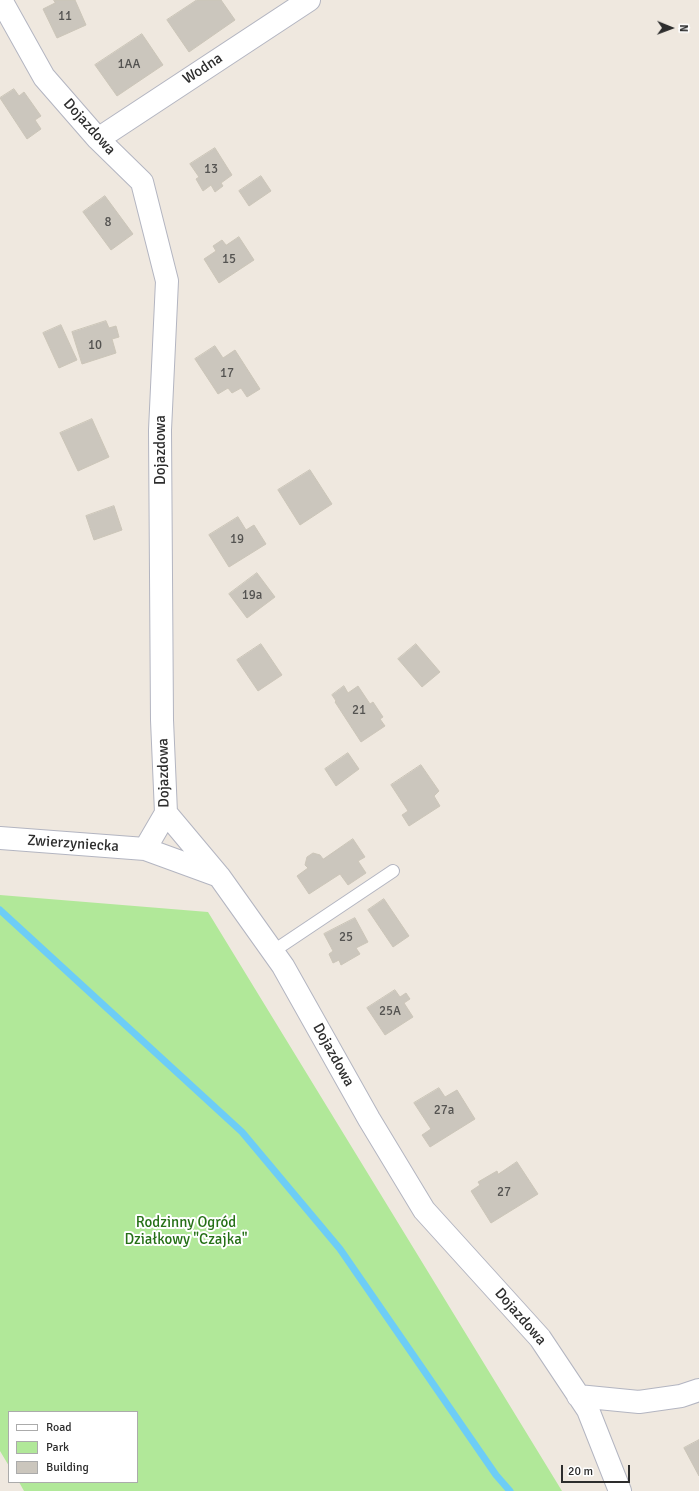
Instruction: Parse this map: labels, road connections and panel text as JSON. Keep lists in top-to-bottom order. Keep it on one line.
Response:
{"streets":{"street":["Wodna","Dojazdowa","Zwierzyniecka"]},"crossings":[["Wodna","Dojazdowa"],["Dojazdowa","Zwierzyniecka"]],"parks":["Rodzinny Ogród Działkowy \"Czajka\""],"house_numbers":["11","1AA","13","8","15","10","17","19","19a","21","25","25A","27a","27"],"legend":["Road","Park","Building"],"scale_bar":"20 m","north":"right"}
